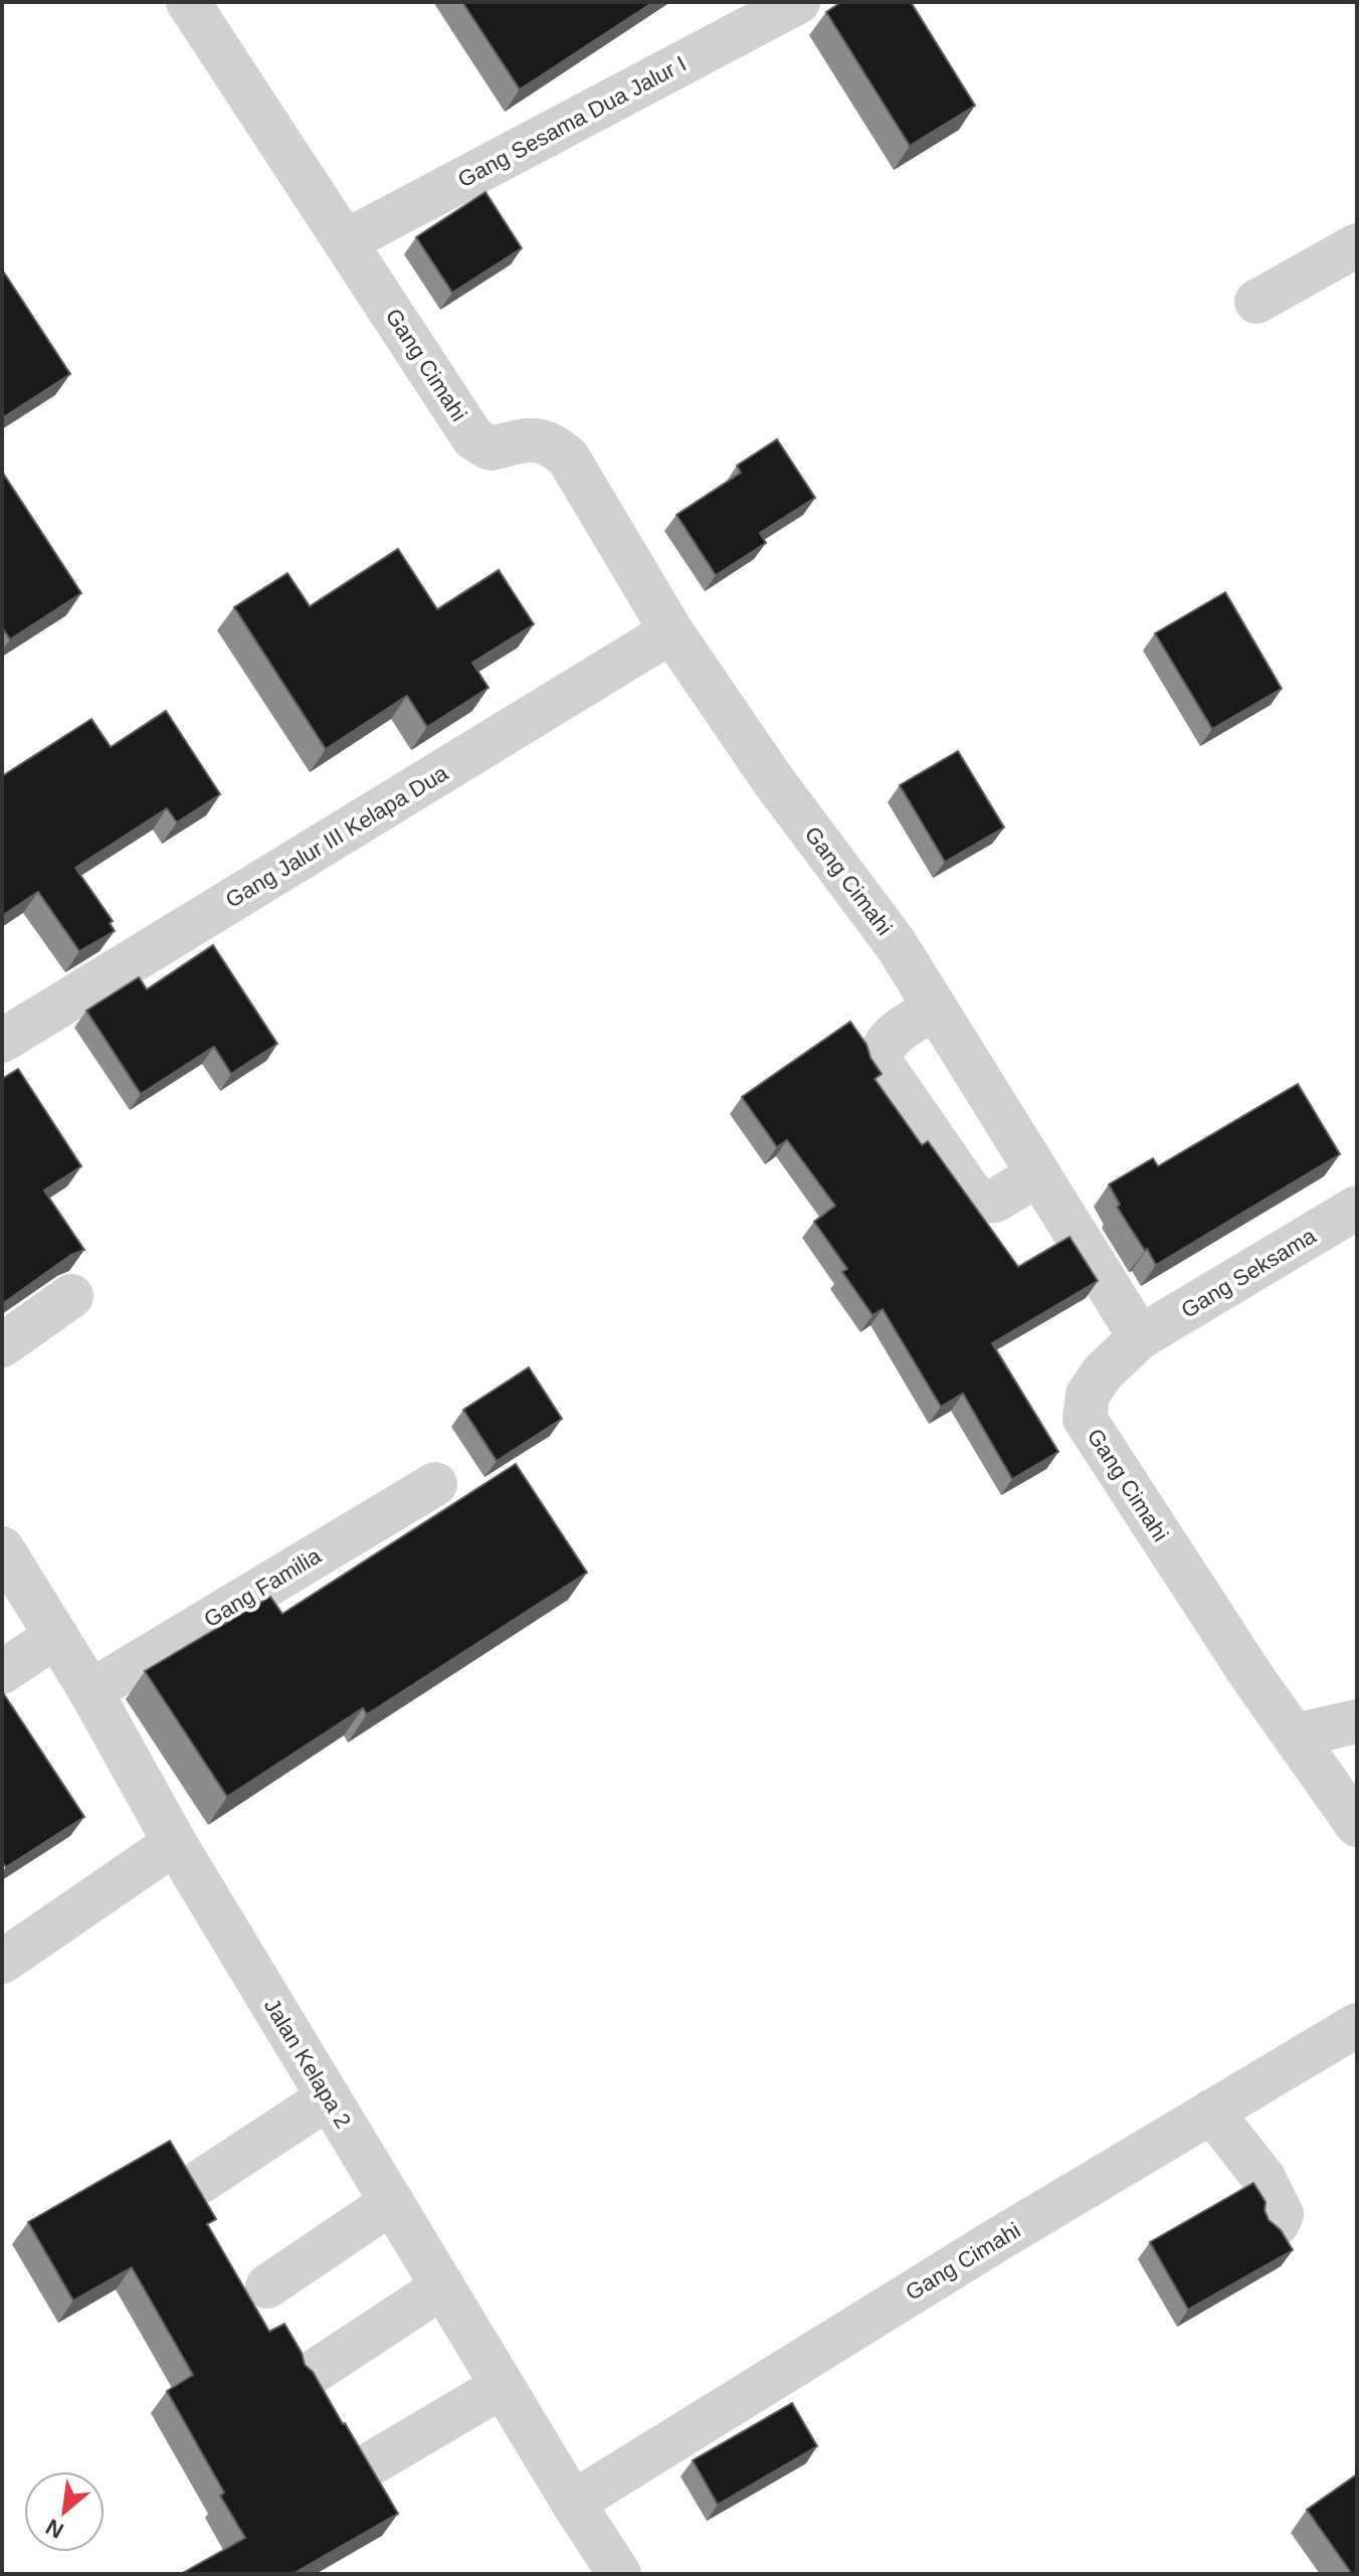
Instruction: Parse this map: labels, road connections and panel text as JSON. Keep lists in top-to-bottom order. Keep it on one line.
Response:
{"streets":{"street":["Gang Sesama Dua Jalur I","Gang Cimahi","Gang Jalur III Kelapa Dua","Gang Seksama","Gang Familia","Jalan Kelapa 2"]},"crossings":[["Gang Sesama Dua Jalur I","Gang Cimahi"],["Gang Cimahi","Gang Jalur III Kelapa Dua"],["Gang Cimahi","Gang Seksama"],["Gang Cimahi","Jalan Kelapa 2"],["Gang Familia","Jalan Kelapa 2"]],"north":"bottom left"}
